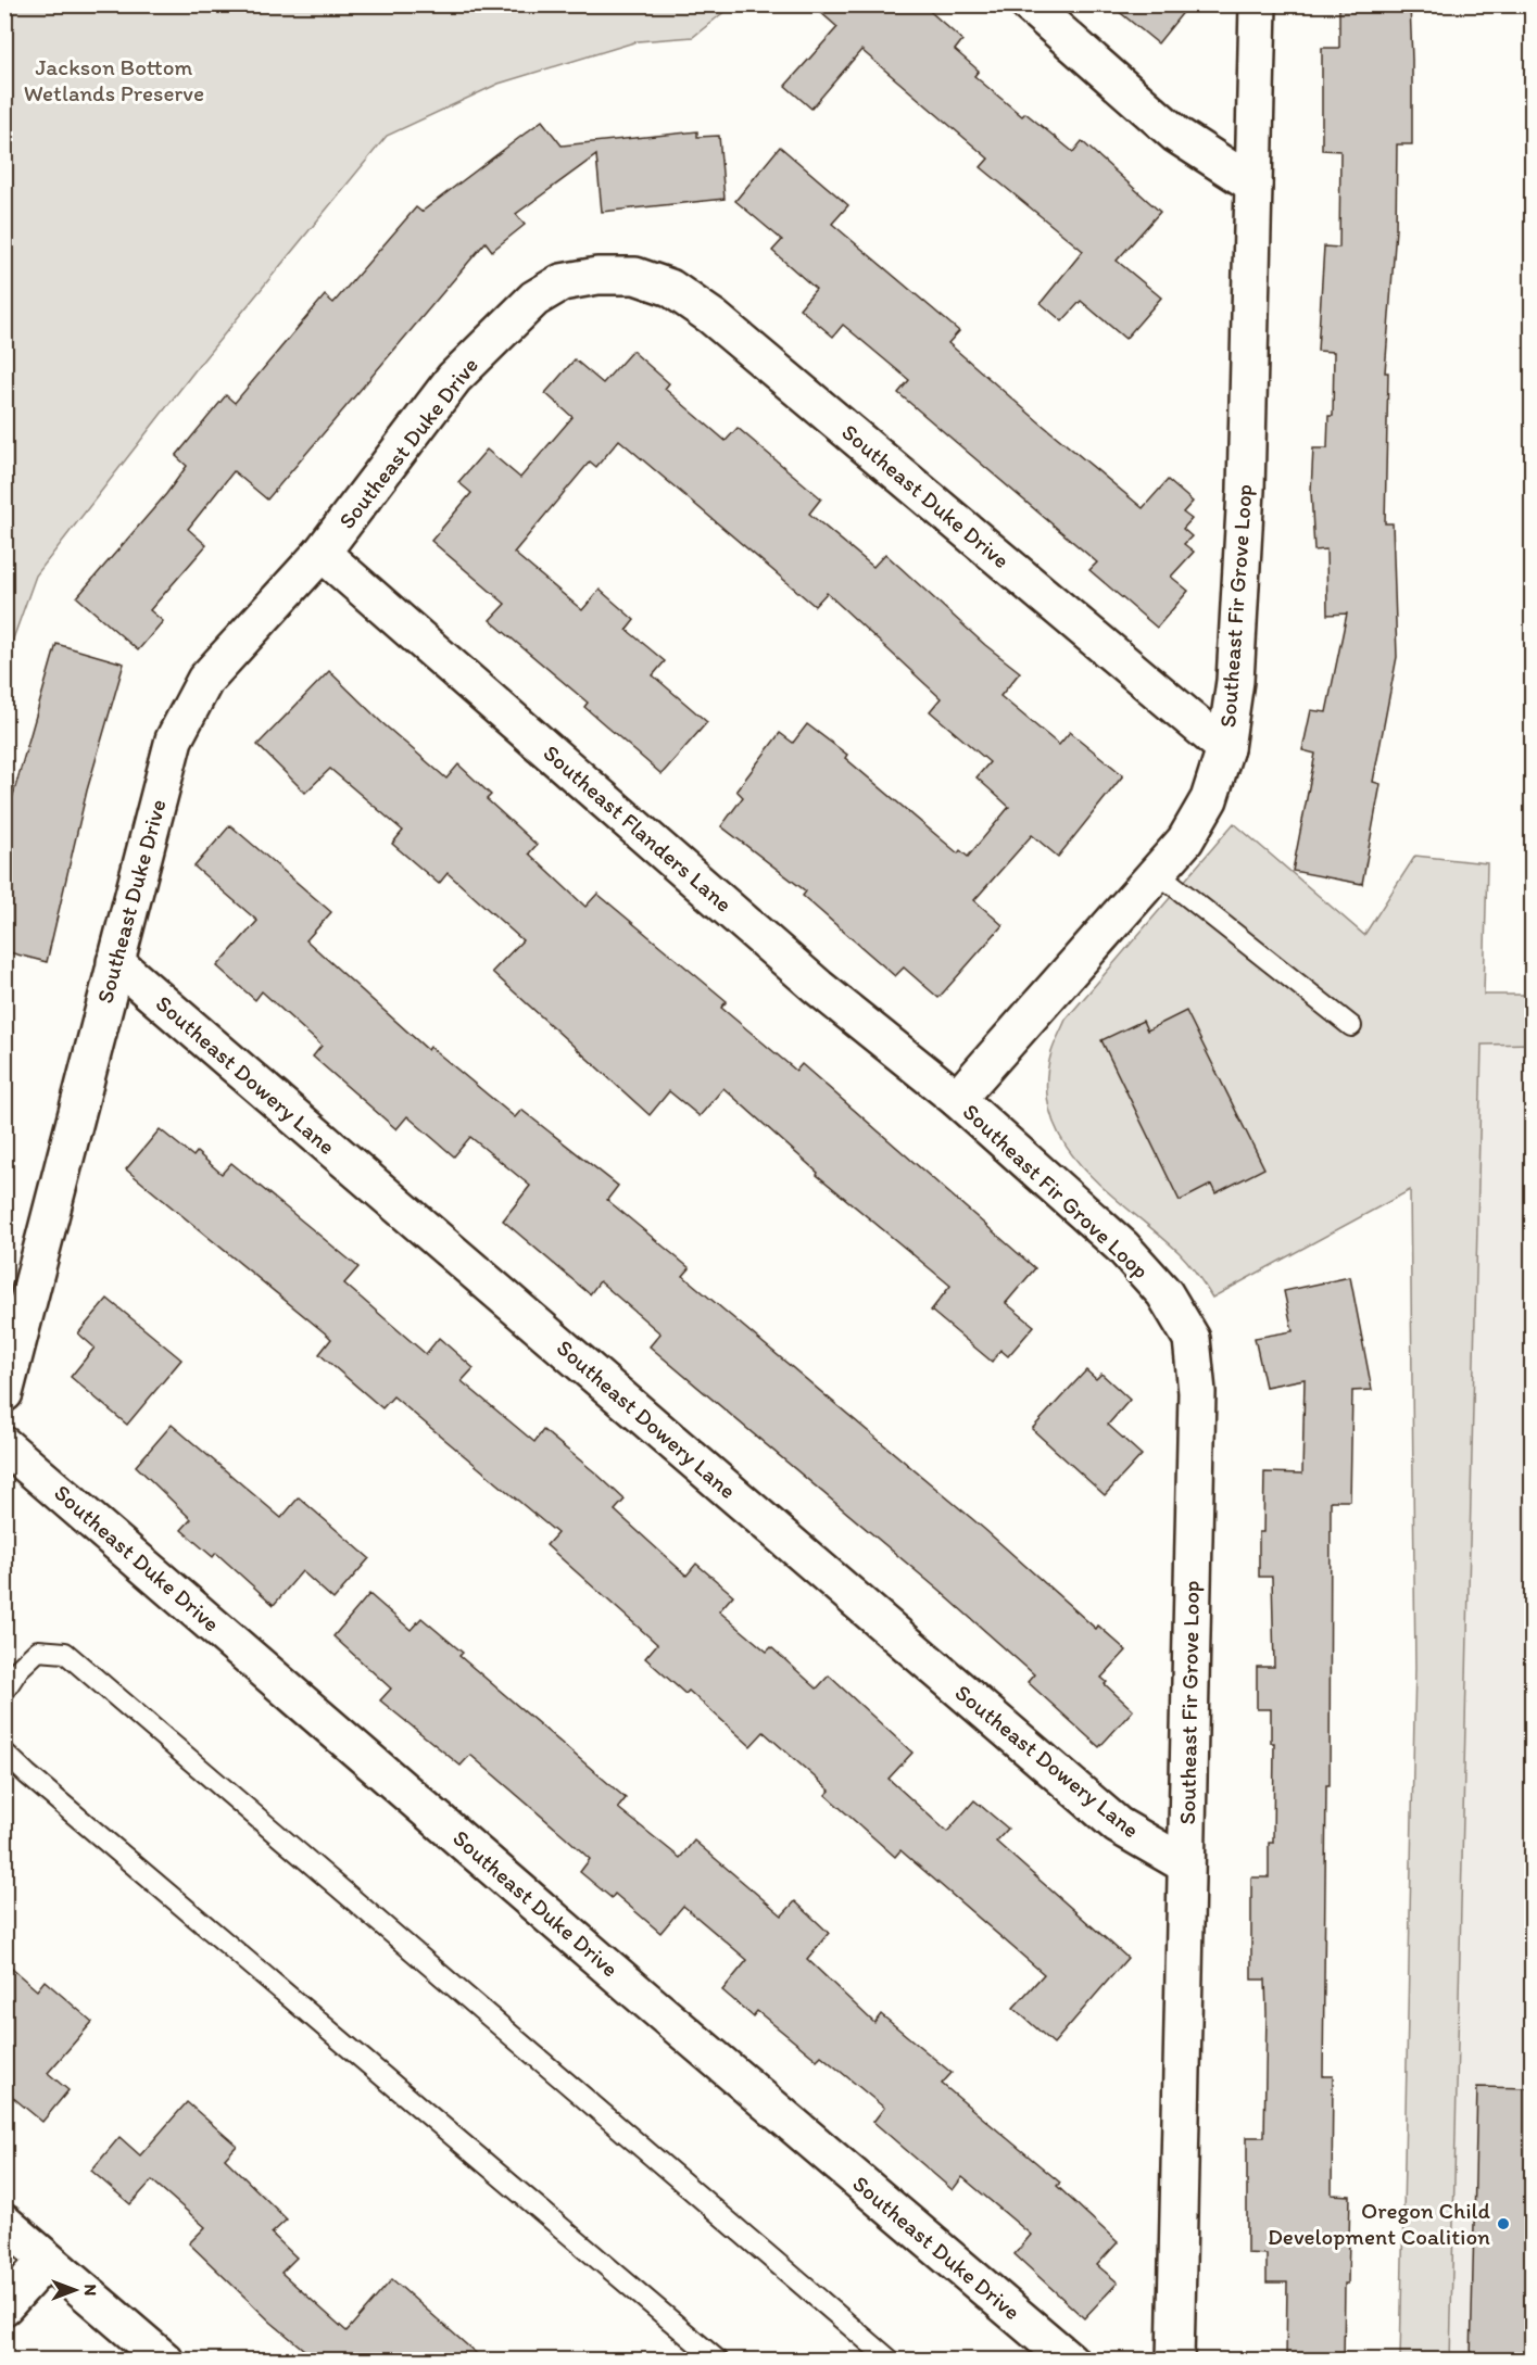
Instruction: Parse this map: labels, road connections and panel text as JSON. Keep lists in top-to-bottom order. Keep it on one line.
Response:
{"streets":{"street":["Southeast Duke Drive","Southeast Fir Grove Loop","Southeast Flanders Lane","Southeast Dowery Lane"]},"crossings":[["Southeast Duke Drive","Southeast Fir Grove Loop"],["Southeast Duke Drive","Southeast Flanders Lane"],["Southeast Duke Drive","Southeast Dowery Lane"],["Southeast Fir Grove Loop","Southeast Flanders Lane"],["Southeast Fir Grove Loop","Southeast Dowery Lane"]],"parks":["Jackson Bottom Wetlands Preserve"],"places":["Oregon Child Development Coalition"],"north":"right"}
